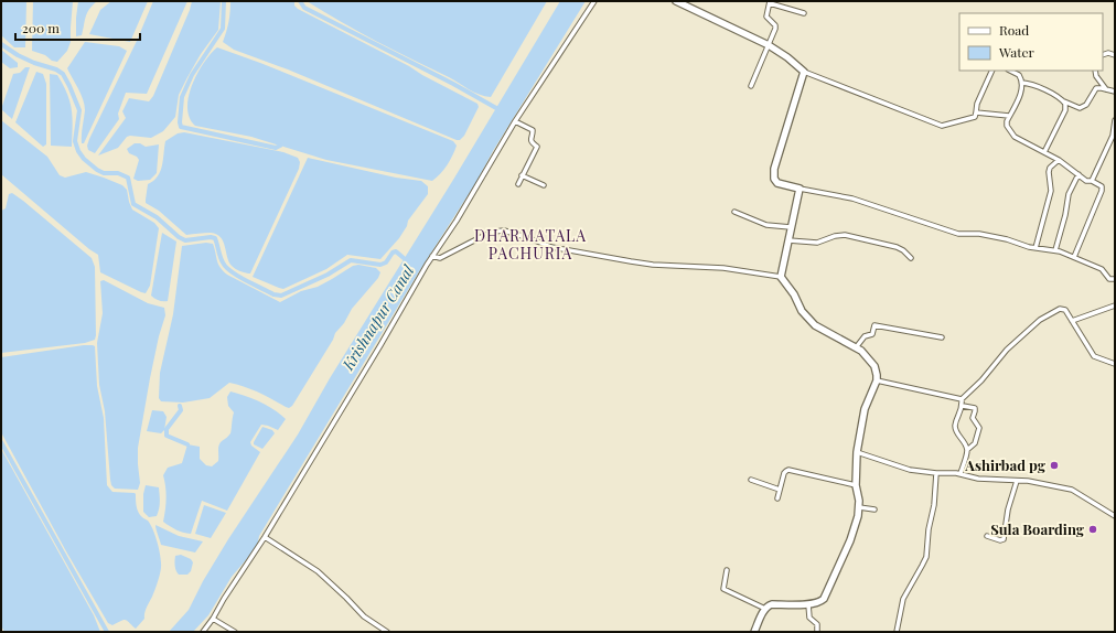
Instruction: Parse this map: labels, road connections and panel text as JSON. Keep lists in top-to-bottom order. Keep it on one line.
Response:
{"districts":["DHARMATALA PACHURIA"],"water":["Krishnapur Canal"],"places":["Ashirbad pg","Sula Boarding"],"legend":["Road","Water"],"scale_bar":"200 m"}
